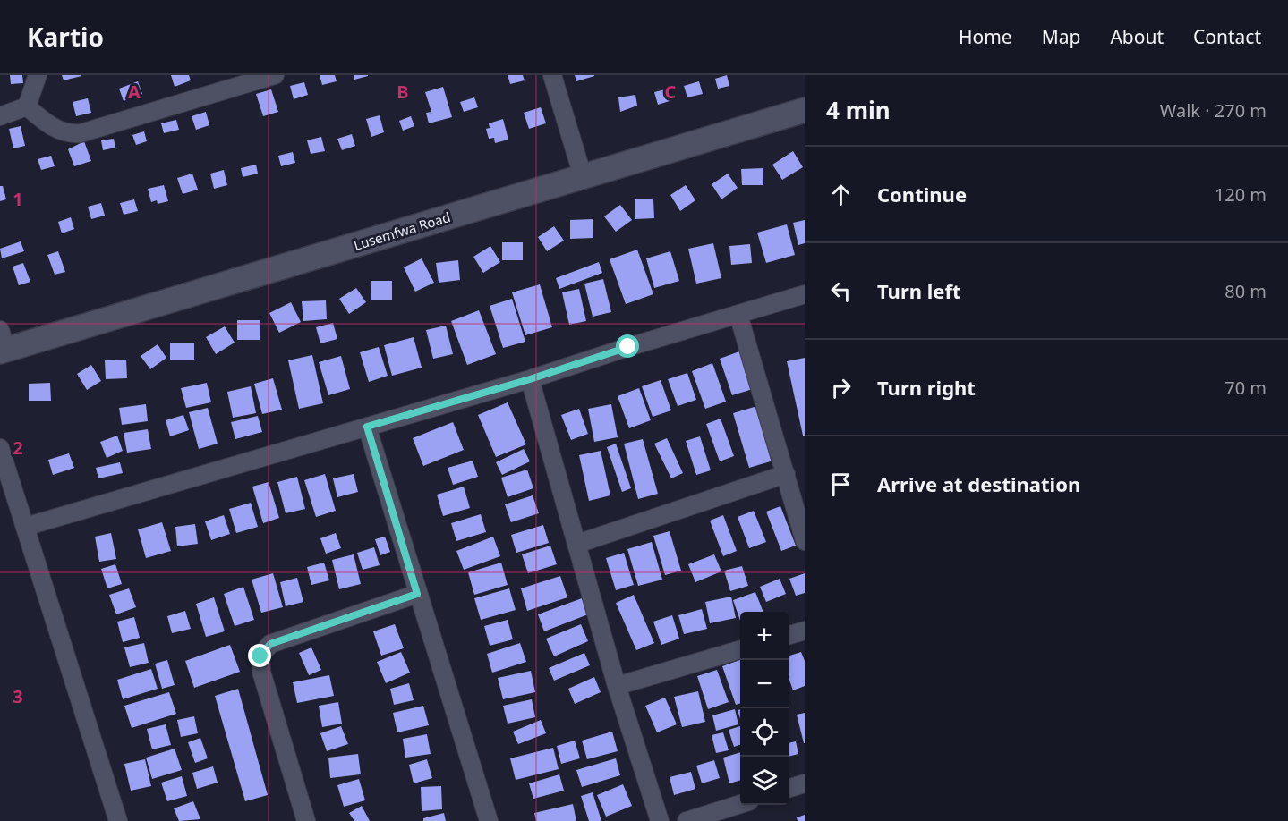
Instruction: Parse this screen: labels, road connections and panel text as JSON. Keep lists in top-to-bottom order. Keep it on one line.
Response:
{"streets":{"street":["Lusemfwa Road"]},"page":{"header":"Kartio","nav":["Home","Map","About","Contact"],"heading":["4 min","Walk · 270 m"],"list":[["Continue","120 m"],["Turn left","80 m"],["Turn right","70 m"],"Arrive at destination"],"map_buttons":["+","−"]},"grid":{"columns":["A","B","C"],"rows":["1","2","3"]}}
